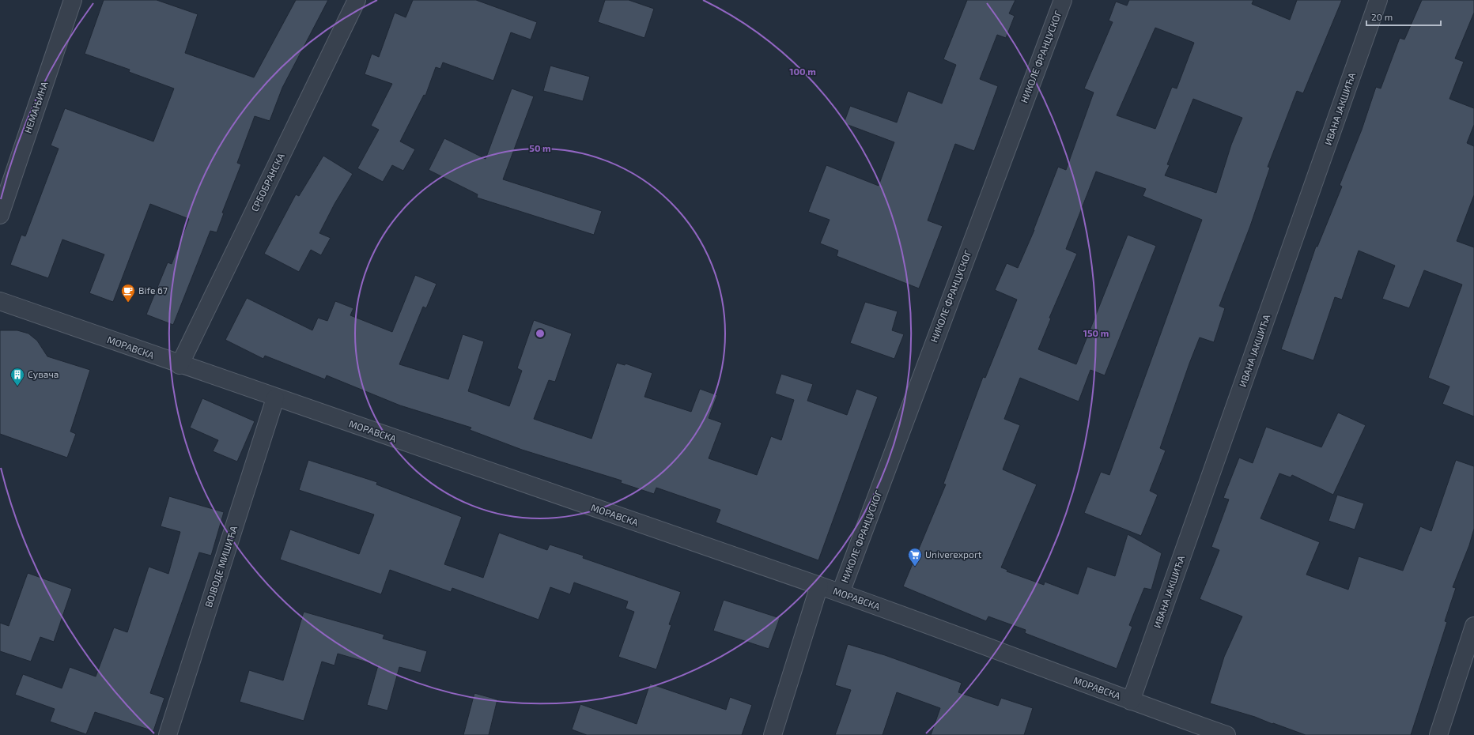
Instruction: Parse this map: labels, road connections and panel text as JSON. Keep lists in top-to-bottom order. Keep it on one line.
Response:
{"streets":{"street":["НИКОЛЕ ФРАНЦУСКОГ","НЕМАЊИНА","ИВАНА ЈАКШИЋА","СРБОБРАНСКА","МОРАВСКА","ВОЈВОДЕ МИШИЋА"]},"crossings":[["НИКОЛЕ ФРАНЦУСКОГ","МОРАВСКА"],["ИВАНА ЈАКШИЋА","МОРАВСКА"],["СРБОБРАНСКА","МОРАВСКА"],["МОРАВСКА","ВОЈВОДЕ МИШИЋА"]],"places":{"cafe":["Bife 67"],"building":["Сувача"],"supermarket":["Univerexport"]},"scale_bar":"20 m","rings":["100 m","50 m","150 m"]}
